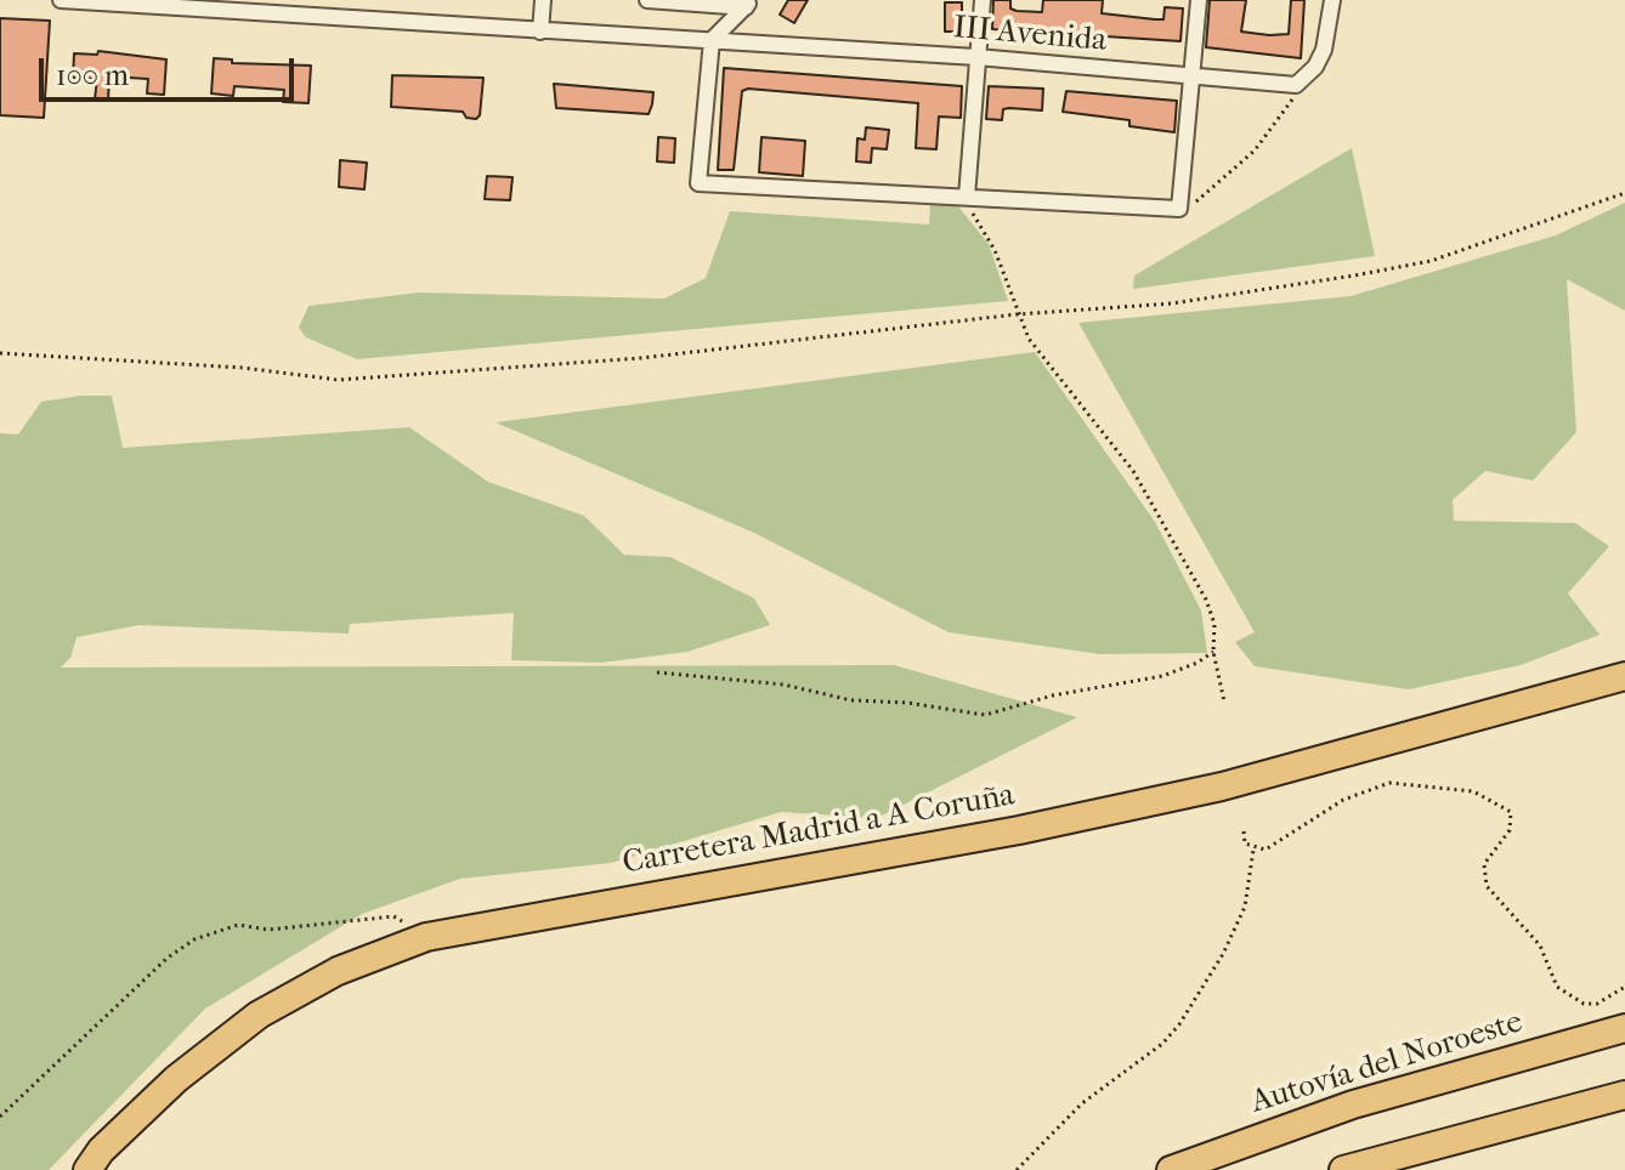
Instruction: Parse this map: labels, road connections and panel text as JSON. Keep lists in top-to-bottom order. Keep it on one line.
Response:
{"streets":{"highway":["Carretera Madrid a A Coruña","Autovía del Noroeste"],"street":["III Avenida"]},"scale_bar":"100 m"}
